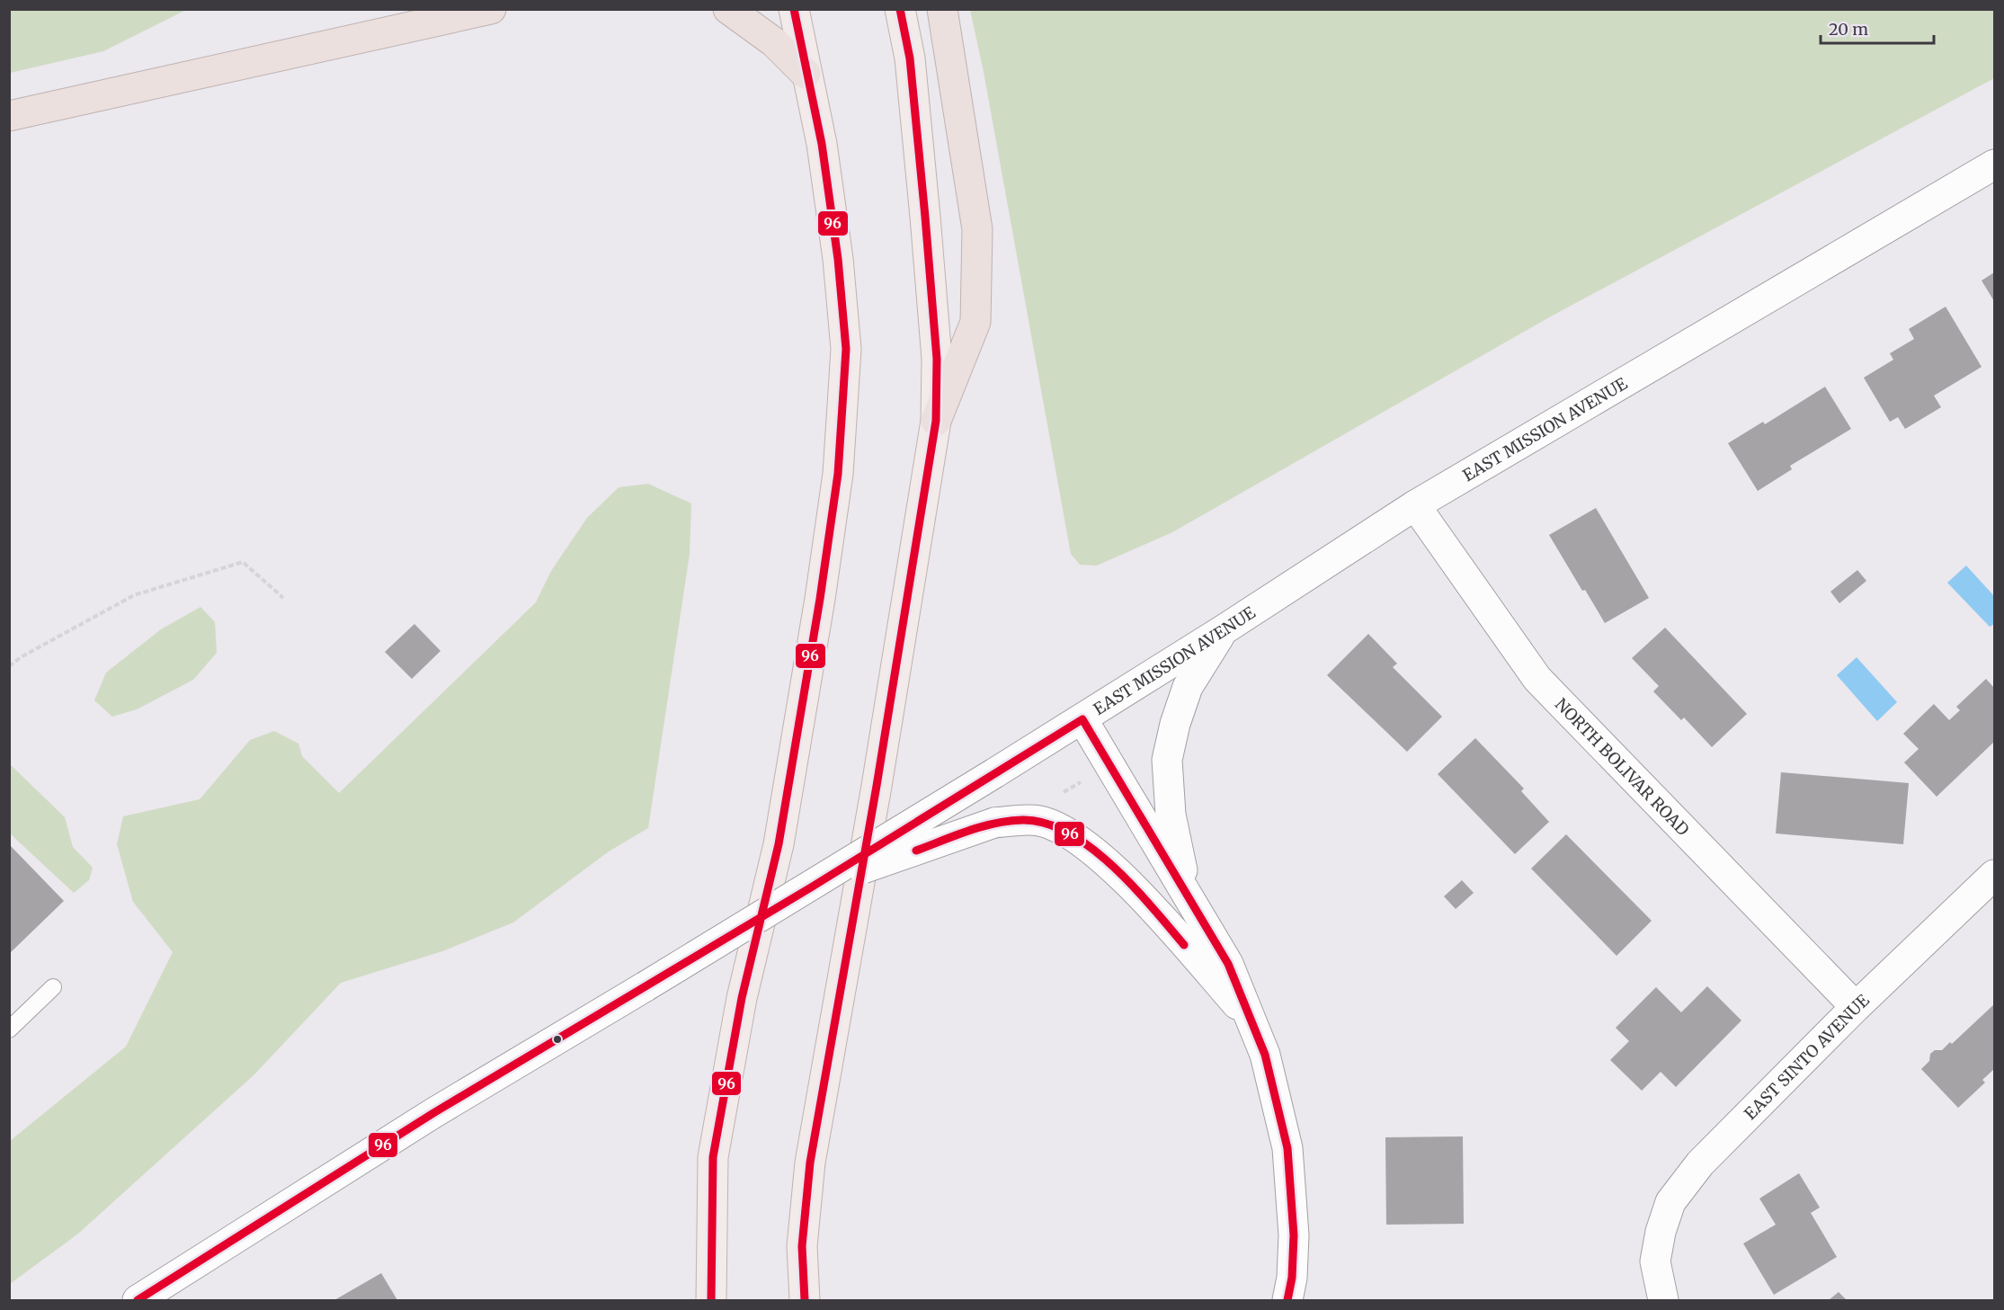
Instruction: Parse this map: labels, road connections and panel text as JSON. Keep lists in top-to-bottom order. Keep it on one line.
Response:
{"streets":{"street":["EAST MISSION AVENUE","NORTH BOLIVAR ROAD","EAST SINTO AVENUE"]},"crossings":[["EAST MISSION AVENUE","NORTH BOLIVAR ROAD"],["NORTH BOLIVAR ROAD","EAST SINTO AVENUE"]],"lines":["transit line 96"],"scale_bar":"20 m"}
